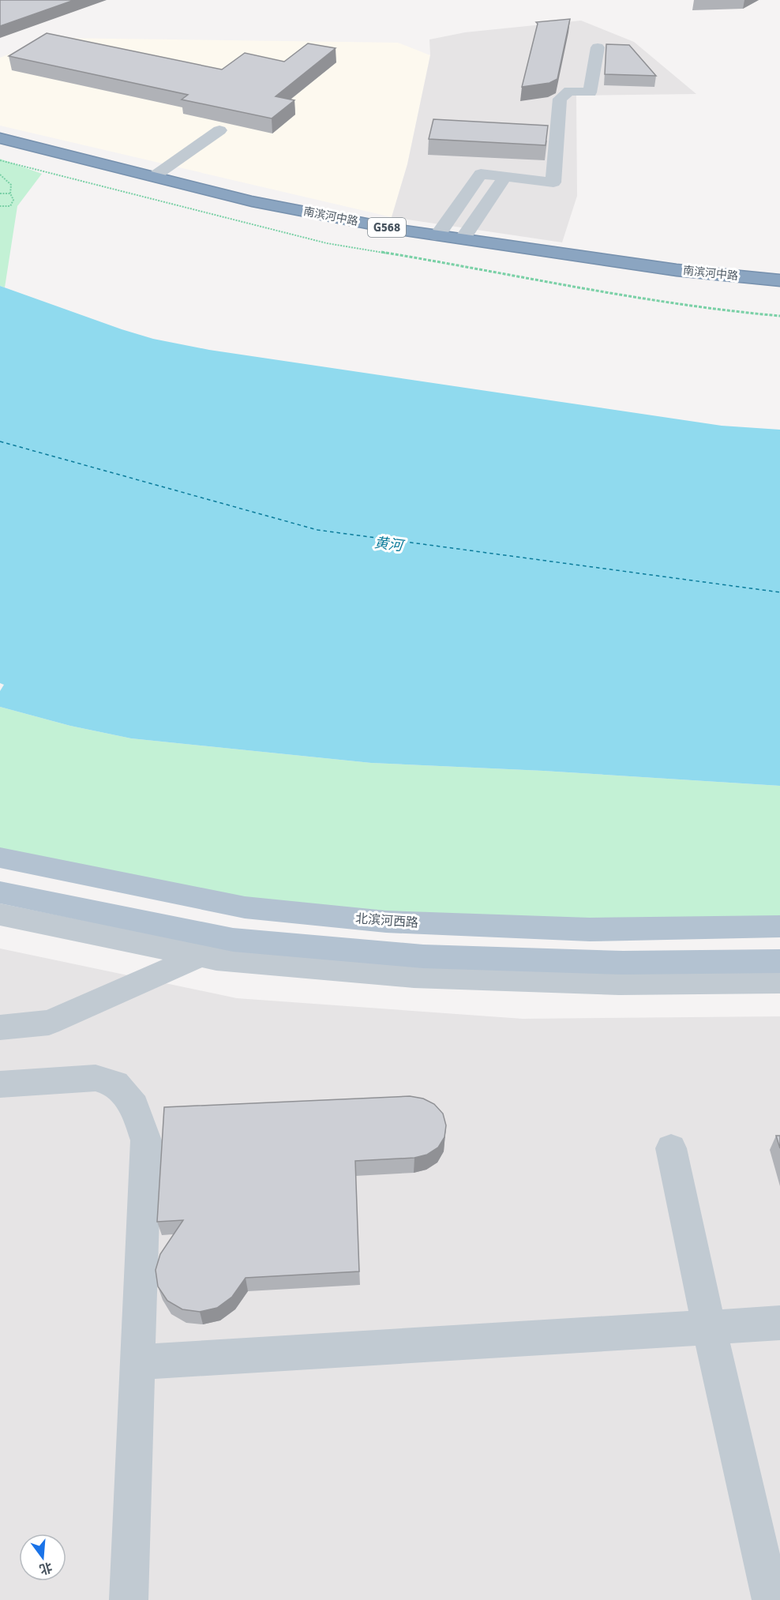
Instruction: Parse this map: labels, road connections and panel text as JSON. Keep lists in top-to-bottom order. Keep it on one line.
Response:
{"streets":{"highway":["南滨河中路","G568"],"main road":["北滨河西路"]},"water":["黄河"],"north":"bottom"}
